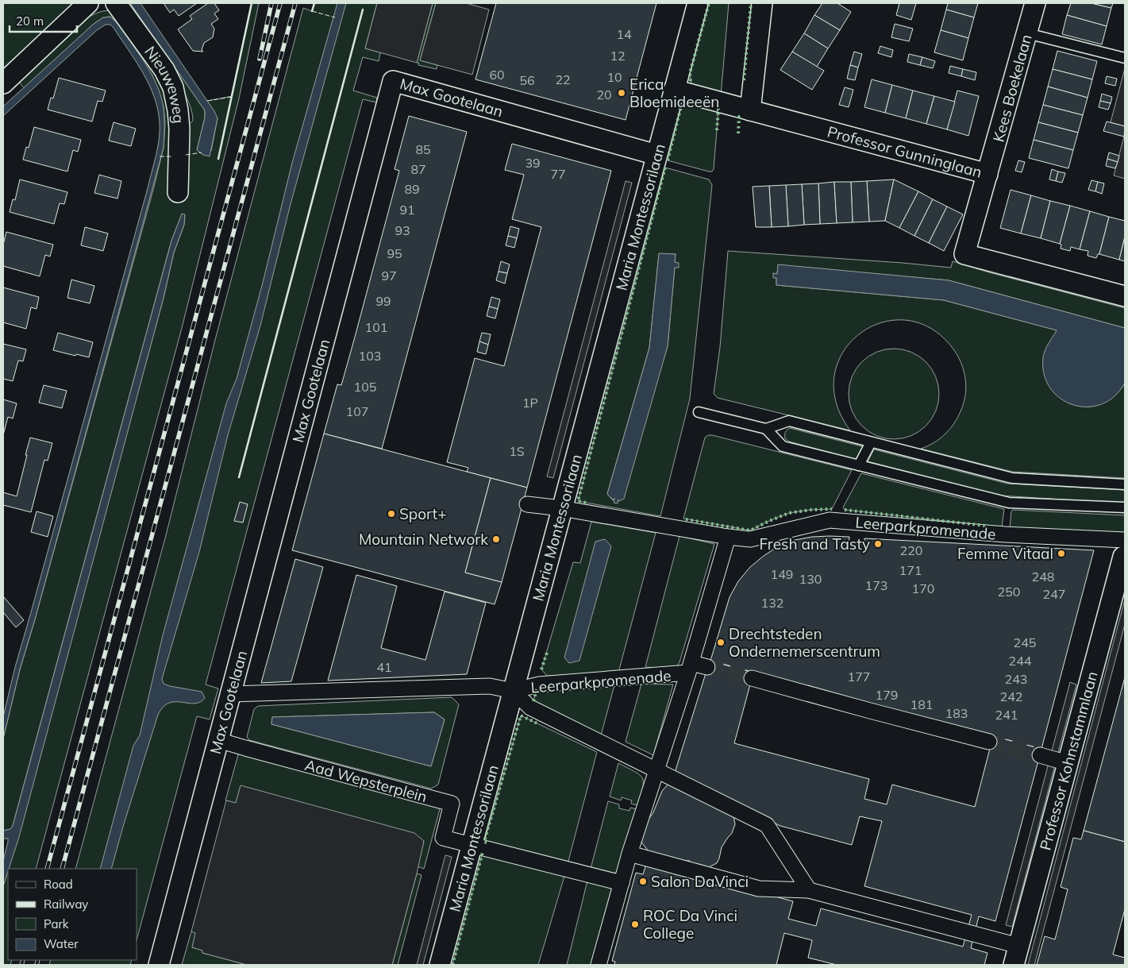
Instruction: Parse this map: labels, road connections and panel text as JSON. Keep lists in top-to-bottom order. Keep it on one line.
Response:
{"streets":{"street":["Nieuweweg","Kees Boekelaan","Max Gootelaan","Professor Gunninglaan","Maria Montessorilaan","Leerparkpromenade","Professor Kohnstammlaan","Aad Wepsterplein"]},"crossings":[["Kees Boekelaan","Professor Gunninglaan"],["Max Gootelaan","Maria Montessorilaan"],["Max Gootelaan","Aad Wepsterplein"],["Professor Gunninglaan","Maria Montessorilaan"],["Maria Montessorilaan","Leerparkpromenade"],["Maria Montessorilaan","Aad Wepsterplein"],["Leerparkpromenade","Professor Kohnstammlaan"]],"places":["Erica Bloemideeën","Sport+","Mountain Network","Fresh and Tasty","Femme Vitaal","Drechtsteden Ondernemerscentrum","Salon DaVinci","ROC Da Vinci College"],"house_numbers":["14","12","60","10","22","56","20","85","39","87","77","89","91","93","95","97","99","101","103","105","1P","107","1S","220","171","149","248","130","173","170","250","247","132","245","244","41","177","243","179","242","181","183","241"],"legend":["Road","Railway","Park","Water"],"scale_bar":"20 m"}
